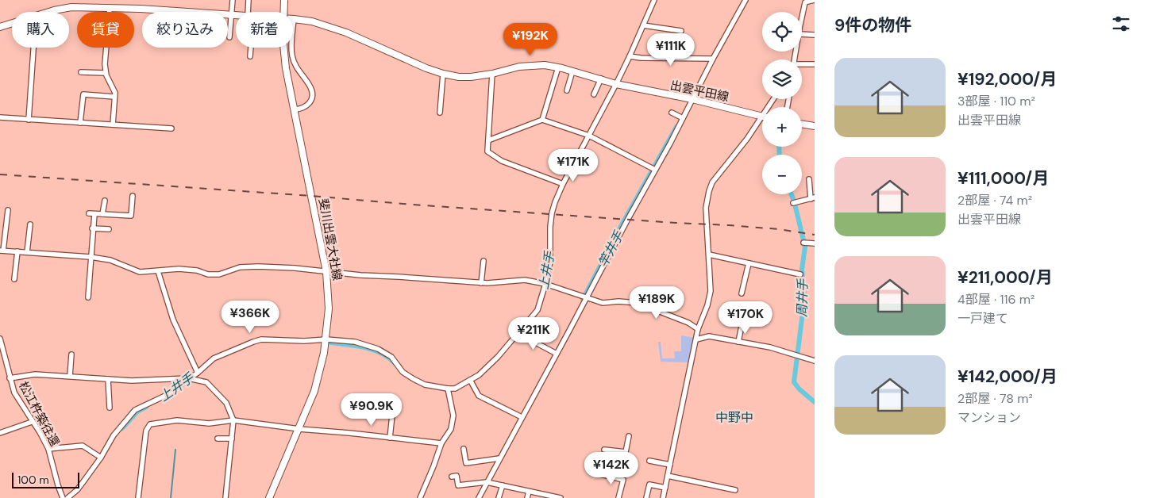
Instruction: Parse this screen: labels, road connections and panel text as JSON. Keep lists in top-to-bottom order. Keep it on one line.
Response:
{"streets":{"main road":["出雲平田線","斐川出雲大社線"],"street":["松江杵築往還"]},"districts":["中野中"],"water":["竿井手","上井手","周井手"],"scale_bar":"100 m","page":{"heading":"9件の物件","map_buttons":["+","−"],"chip":["購入","賃貸","絞り込み","新着"],"price":["¥192K","¥111K","¥171K","¥189K","¥366K","¥170K","¥211K","¥90.9K","¥142K"],"list":[{"name":"¥192,000/月","note":"3部屋 · 110 m² · 出雲平田線"},{"name":"¥111,000/月","note":"2部屋 · 74 m² · 出雲平田線"},{"name":"¥211,000/月","note":"4部屋 · 116 m² · 一戸建て"},{"name":"¥142,000/月","note":"2部屋 · 78 m² · マンション"}],"scale":"100 m"}}
